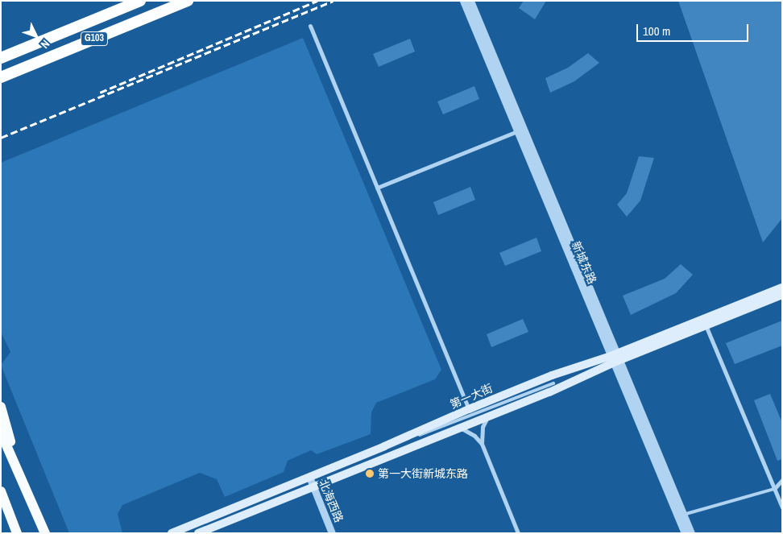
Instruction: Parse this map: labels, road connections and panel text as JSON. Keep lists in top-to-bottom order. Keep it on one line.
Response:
{"streets":{"highway":["G103"],"main road":["第一大街"],"street":["新城东路","北海西路"]},"crossings":[["新城东路","第一大街"],["第一大街","北海西路"]],"places":["第一大街新城东路"],"scale_bar":"100 m","north":"bottom right"}
